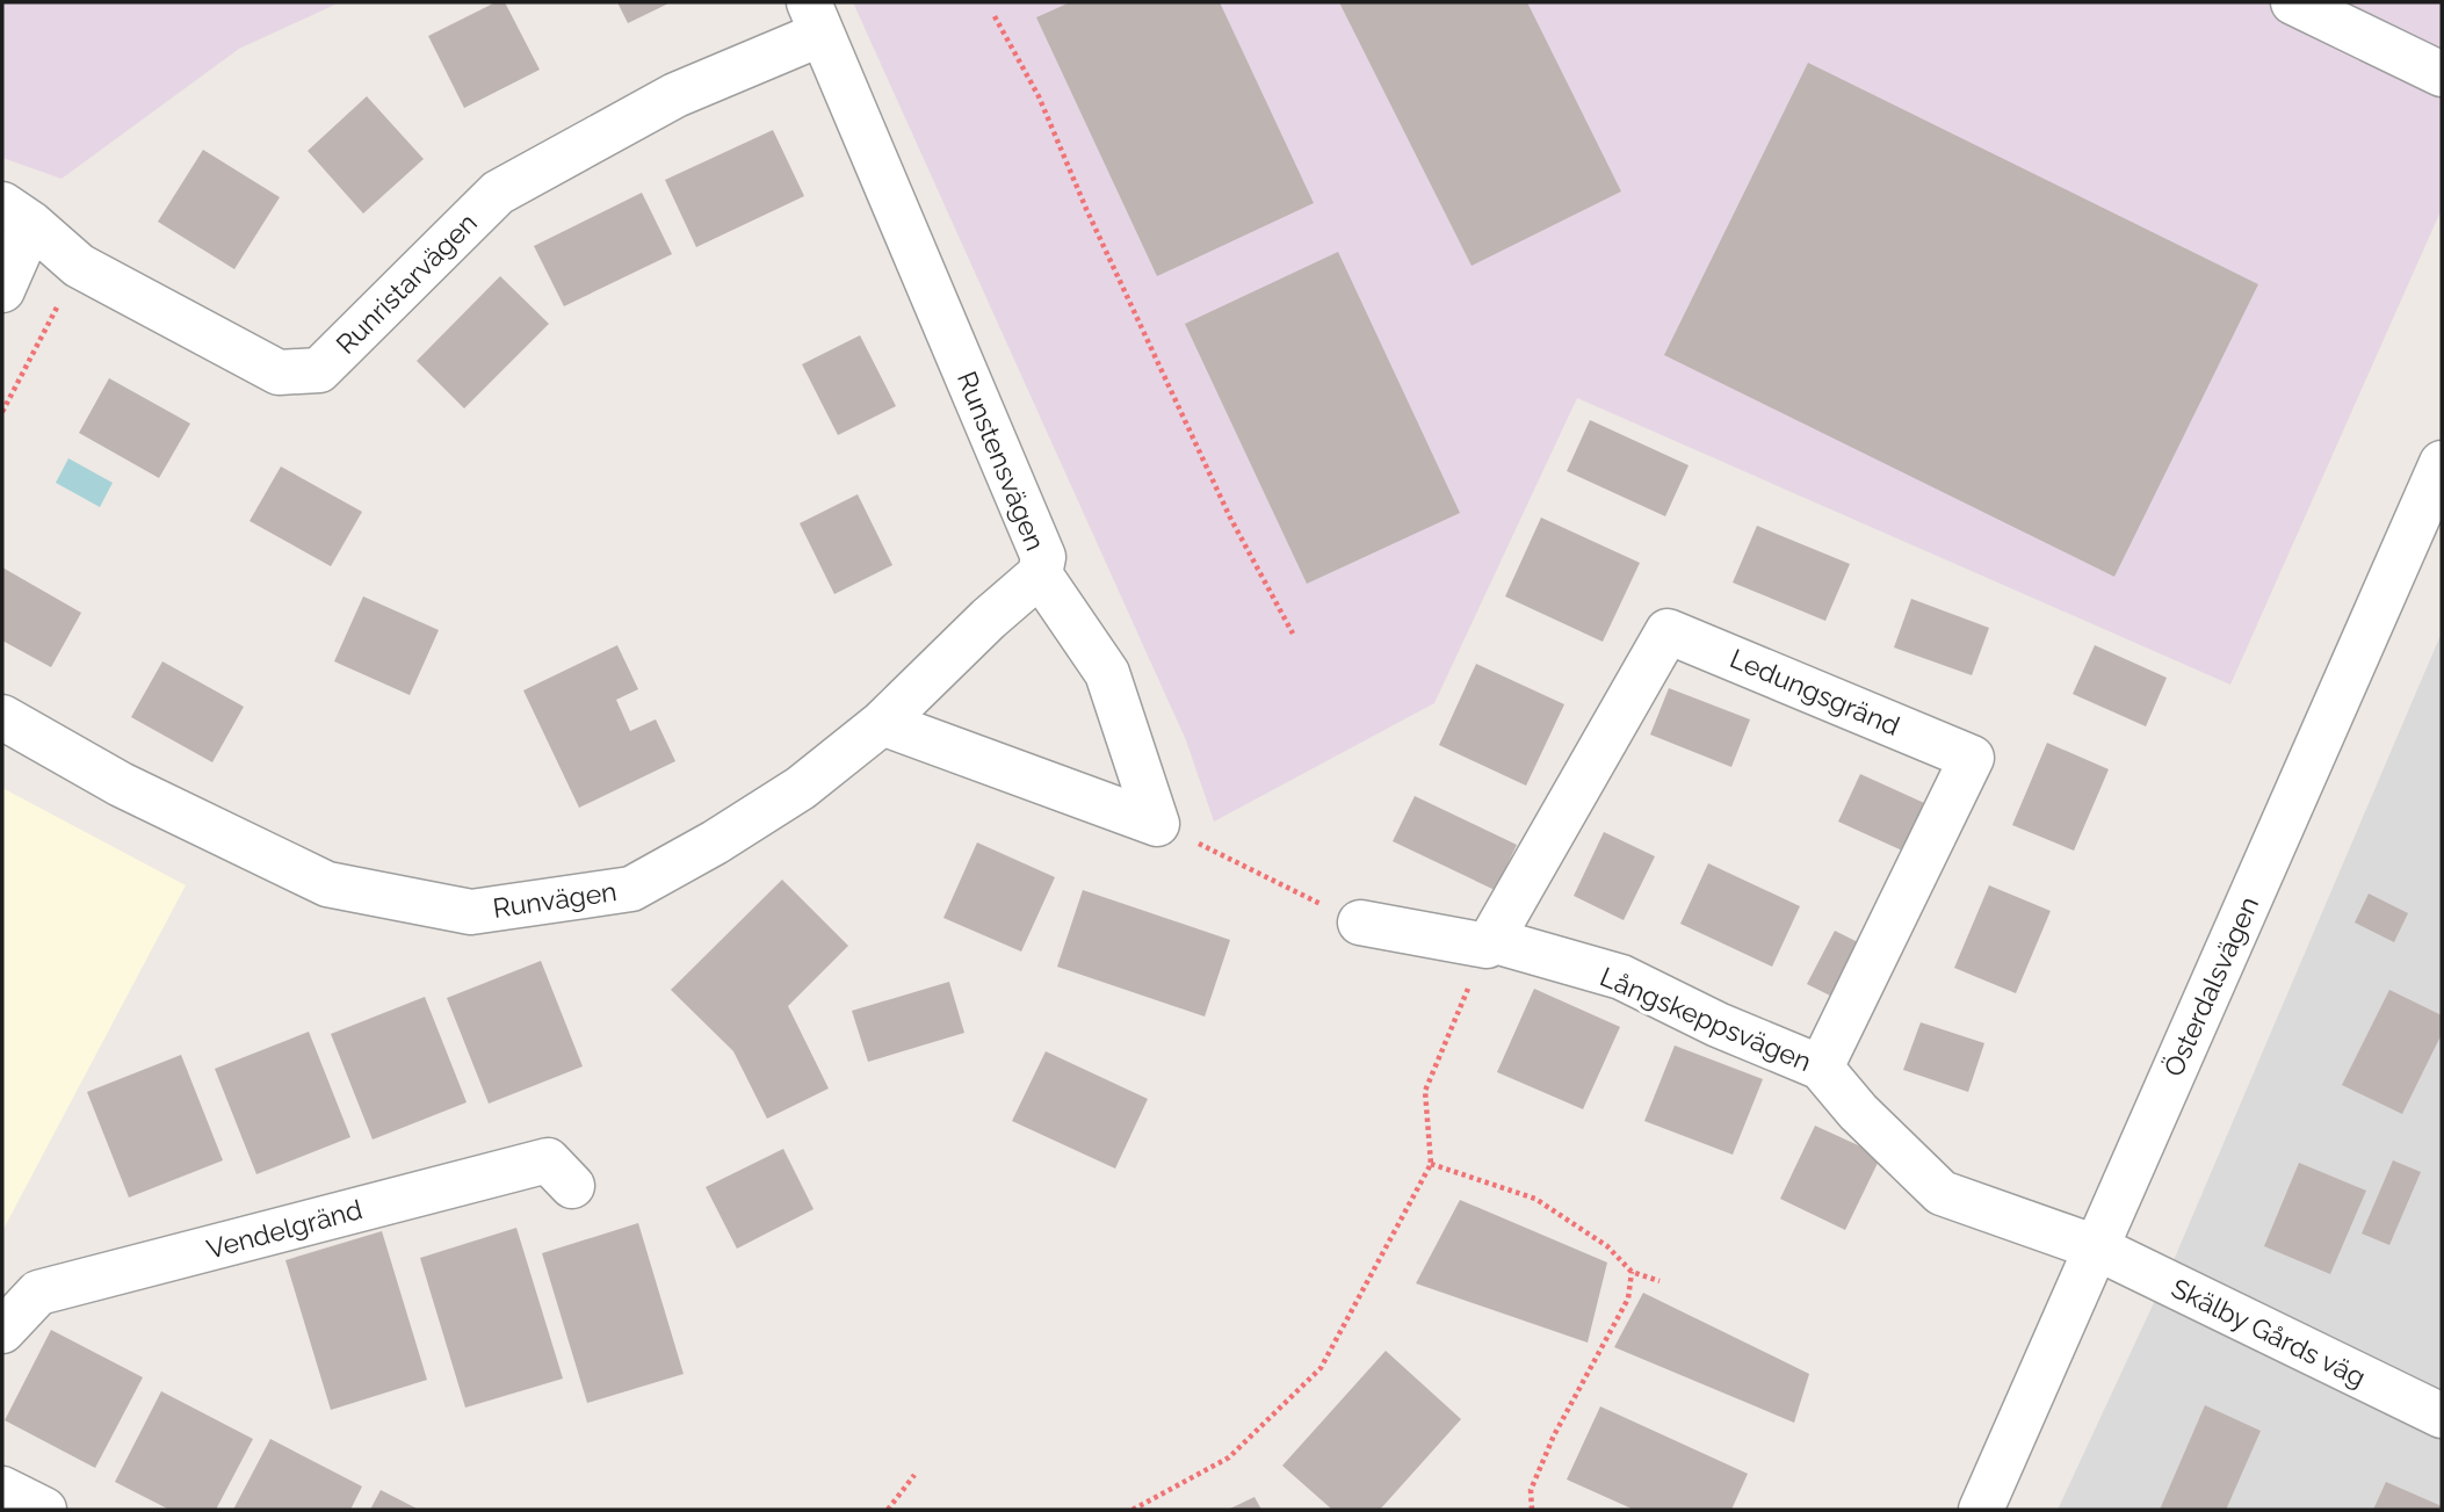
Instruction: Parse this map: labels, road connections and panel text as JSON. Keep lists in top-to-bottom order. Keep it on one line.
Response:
{"streets":{"street":["Runristarvägen","Runstensvägen","Ledungsgränd","Runvägen","Österdalsvägen","Långskeppsvägen","Vendelgränd","Skälby Gårds väg"]},"crossings":[["Runristarvägen","Runstensvägen"],["Runstensvägen","Runvägen"],["Ledungsgränd","Långskeppsvägen"],["Österdalsvägen","Långskeppsvägen"],["Österdalsvägen","Skälby Gårds väg"],["Långskeppsvägen","Skälby Gårds väg"]]}
